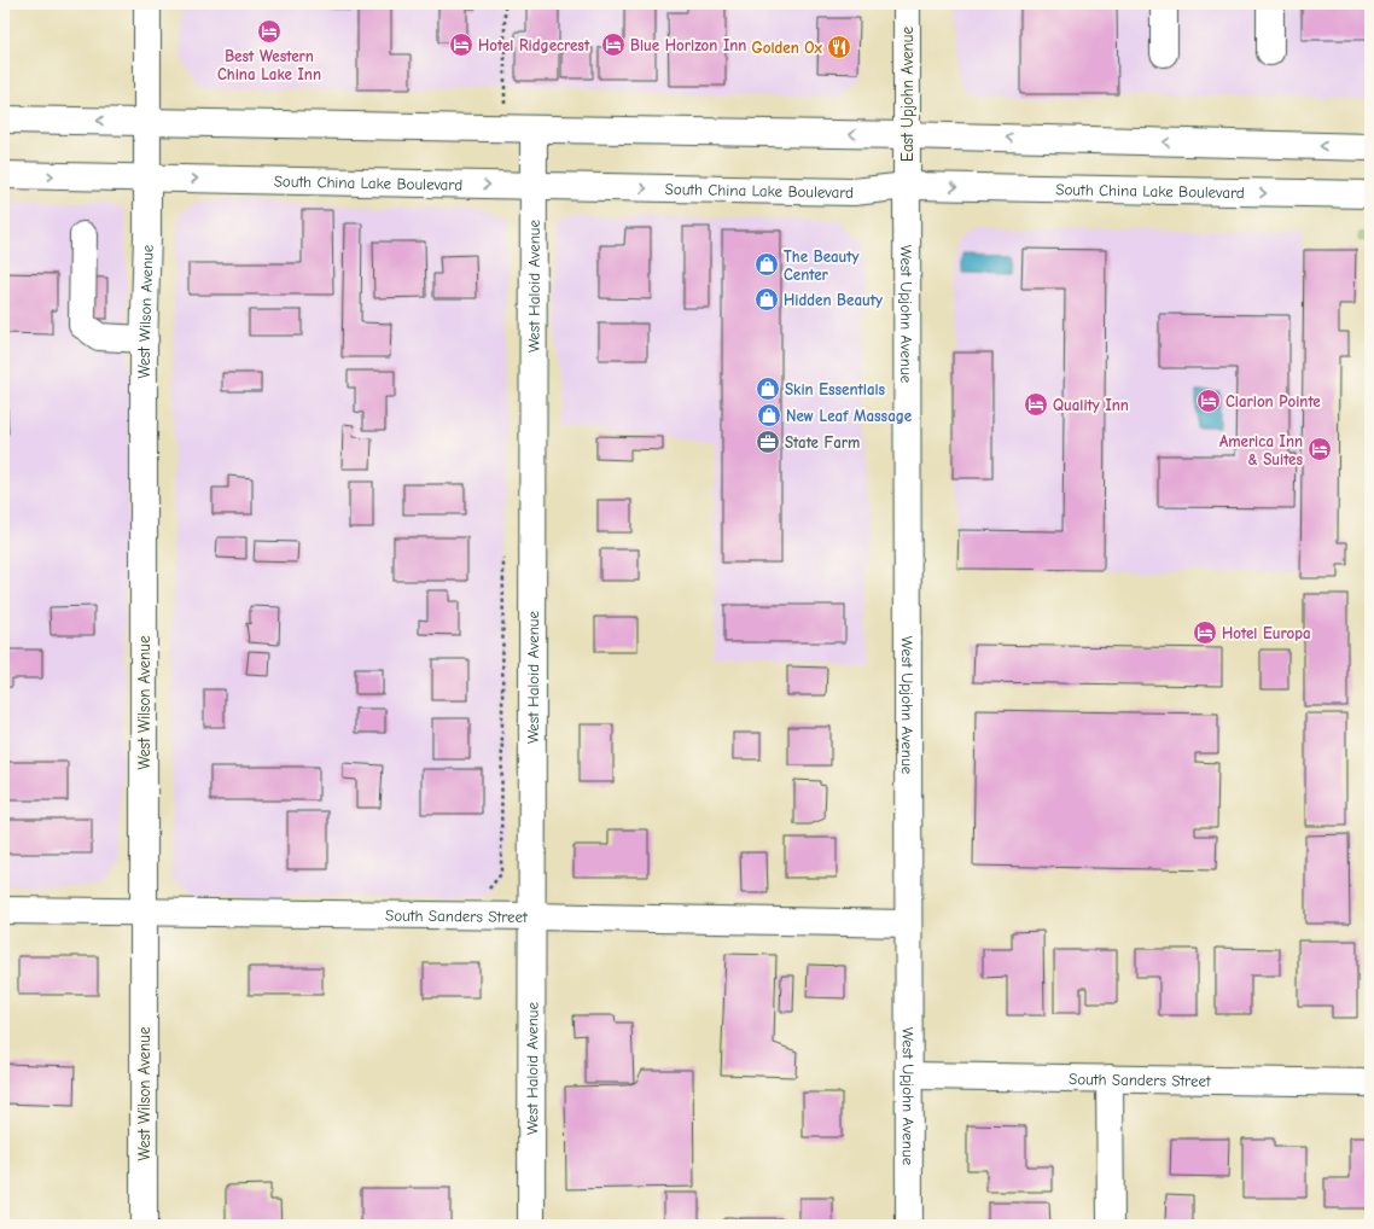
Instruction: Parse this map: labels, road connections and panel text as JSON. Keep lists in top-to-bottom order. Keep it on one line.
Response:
{"streets":{"street":["East Upjohn Avenue","South China Lake Boulevard","West Haloid Avenue","West Wilson Avenue","West Upjohn Avenue","South Sanders Street"]},"crossings":[["East Upjohn Avenue","South China Lake Boulevard"],["East Upjohn Avenue","West Upjohn Avenue"],["South China Lake Boulevard","West Haloid Avenue"],["South China Lake Boulevard","West Wilson Avenue"],["South China Lake Boulevard","West Upjohn Avenue"],["West Haloid Avenue","South Sanders Street"],["West Wilson Avenue","South Sanders Street"],["West Upjohn Avenue","South Sanders Street"]],"places":{"hotel":["Best Western China Lake Inn","Hotel Ridgecrest","Blue Horizon Inn","Clarion Pointe","Quality Inn","America Inn & Suites","Hotel Europa"],"restaurant":["Golden Ox"],"shop":["The Beauty Center","Hidden Beauty","Skin Essentials","New Leaf Massage"],"office":["State Farm"]}}
